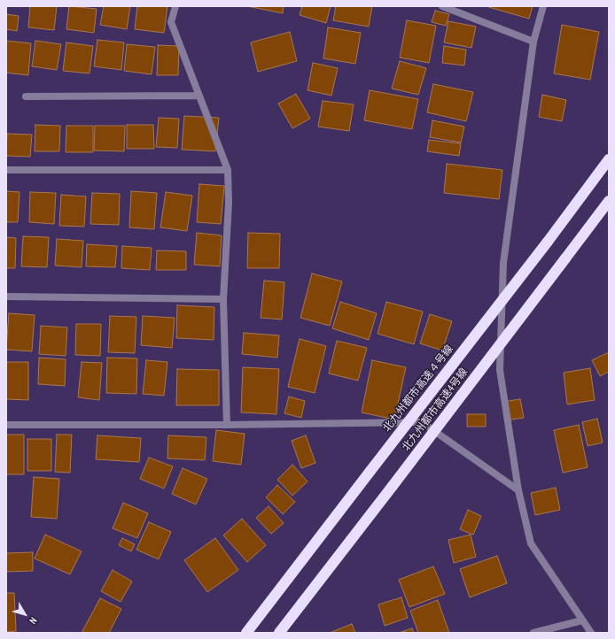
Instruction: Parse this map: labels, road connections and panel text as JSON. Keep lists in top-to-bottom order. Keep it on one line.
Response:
{"streets":{"highway":["北九州都市高速４号線","北九州都市高速4号線"]},"north":"bottom right"}
